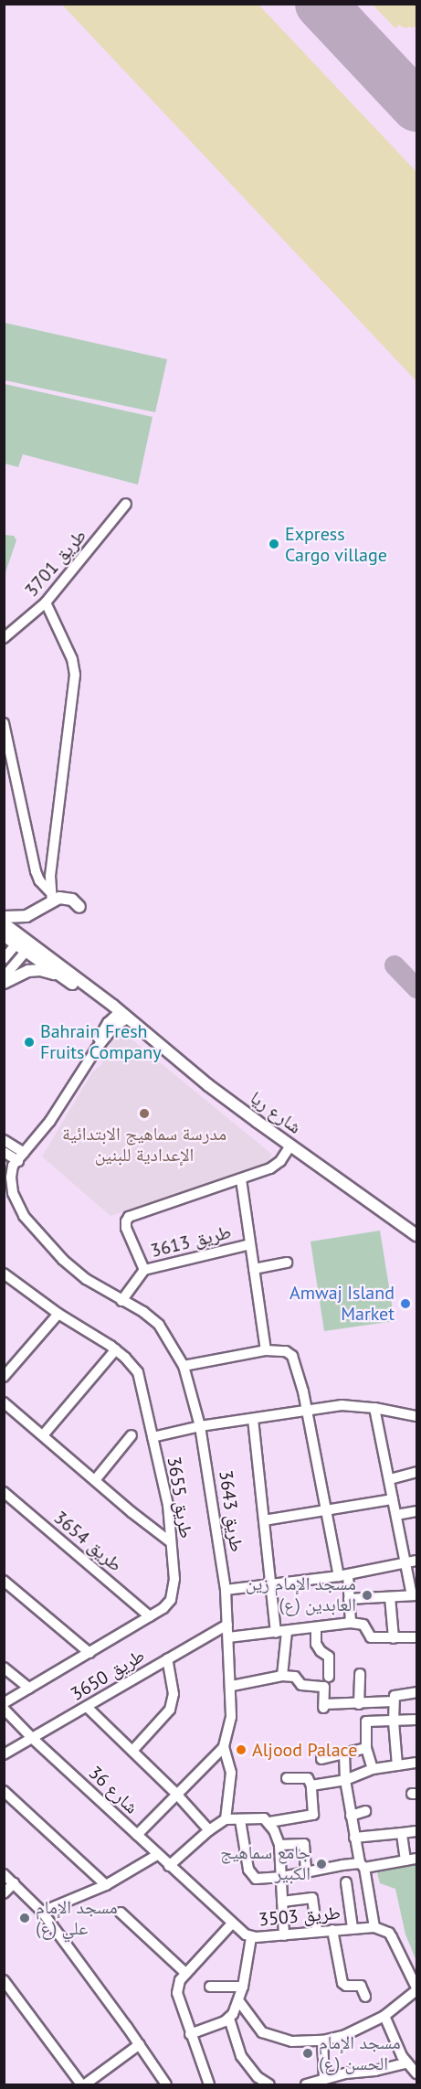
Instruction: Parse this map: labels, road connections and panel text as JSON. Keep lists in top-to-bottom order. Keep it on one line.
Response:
{"streets":{"main road":["شارع ريا"],"street":["طريق 3701","طريق 3613","طريق 3655","طريق 3643","طريق 3654","طريق 3650","شارع 36","طريق 3503"]},"crossings":[["طريق 3613","طريق 3643"],["طريق 3655","طريق 3654"],["طريق 3643","طريق 3650"],["طريق 3650","شارع 36"],["شارع 36","طريق 3503"]],"places":["Express Cargo village","Bahrain Fresh Fruits Company","مدرسة سماهيج الابتدائية الإعدادية للبنين","Amwaj Island Market","مسجد الإمام زين العابدين (ع)","Aljood Palace","جامع سماهيج الكبير","مسجد الإمام علي (ع)","مسجد الإمام الحسن (ع)"]}
